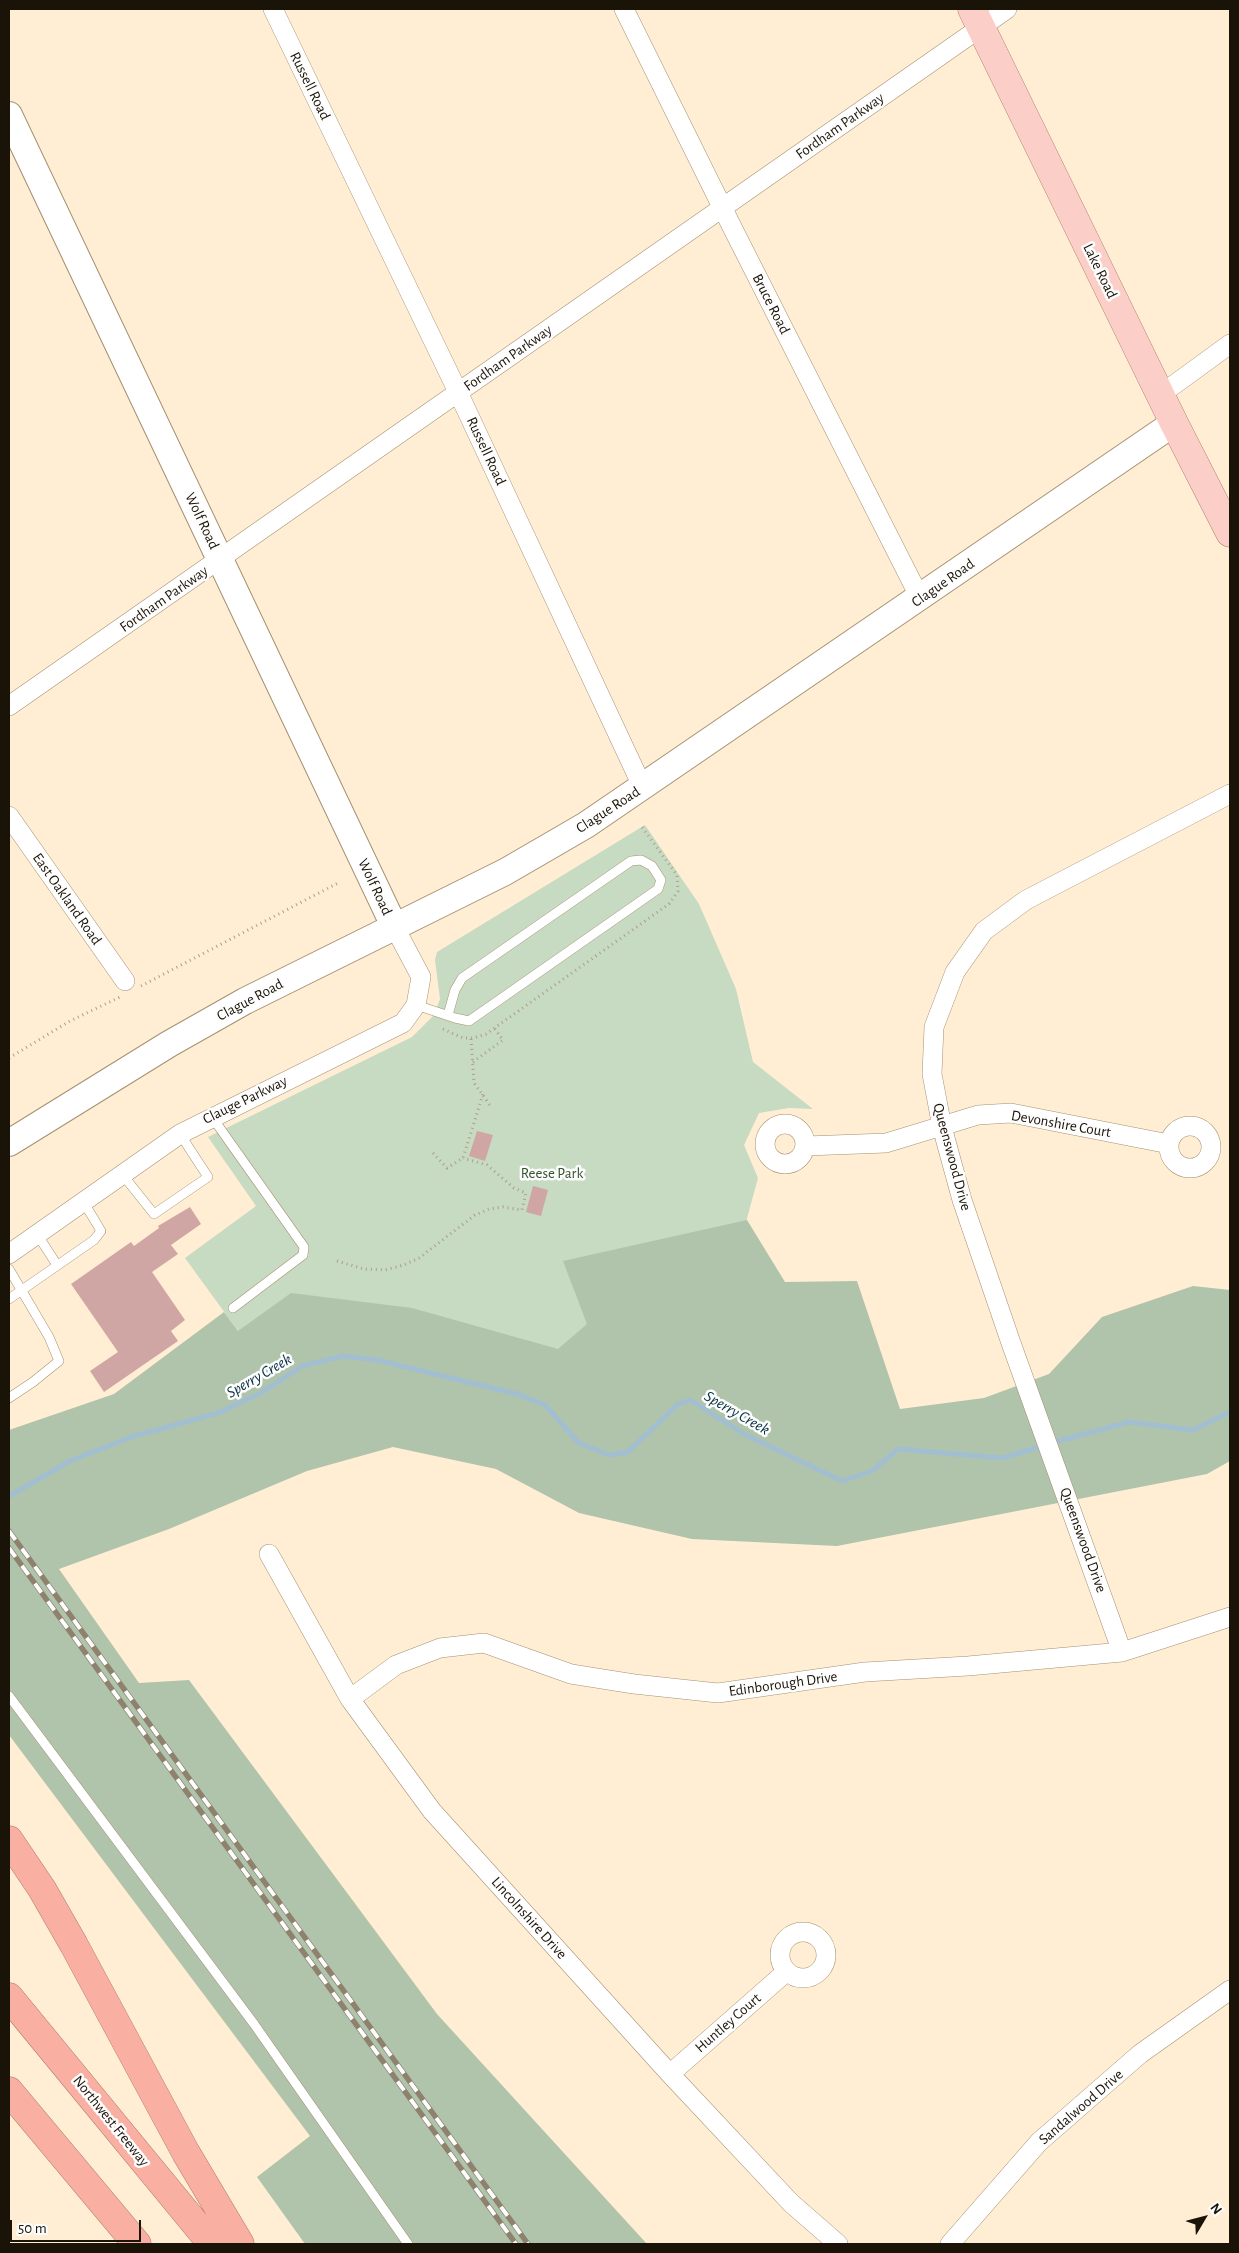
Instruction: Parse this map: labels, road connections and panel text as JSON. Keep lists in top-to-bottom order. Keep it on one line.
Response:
{"streets":{"highway":["Northwest Freeway"],"main road":["Lake Road","Wolf Road","Clague Road"],"street":["Russell Road","Fordham Parkway","Bruce Road","East Oakland Road","Clauge Parkway","Devonshire Court","Queenswood Drive","Edinborough Drive","Lincolnshire Drive","Huntley Court","Sandalwood Drive"]},"crossings":[["Russell Road","Fordham Parkway"],["Russell Road","Clague Road"],["Fordham Parkway","Lake Road"],["Fordham Parkway","Bruce Road"],["Fordham Parkway","Wolf Road"],["Lake Road","Clague Road"],["Bruce Road","Clague Road"],["Wolf Road","Clague Road"],["Wolf Road","Clauge Parkway"],["Clague Road","Clauge Parkway"],["Devonshire Court","Queenswood Drive"],["Queenswood Drive","Edinborough Drive"],["Edinborough Drive","Lincolnshire Drive"],["Lincolnshire Drive","Huntley Court"]],"water":["Sperry Creek"],"parks":["Reese Park"],"scale_bar":"50 m","north":"top right"}
